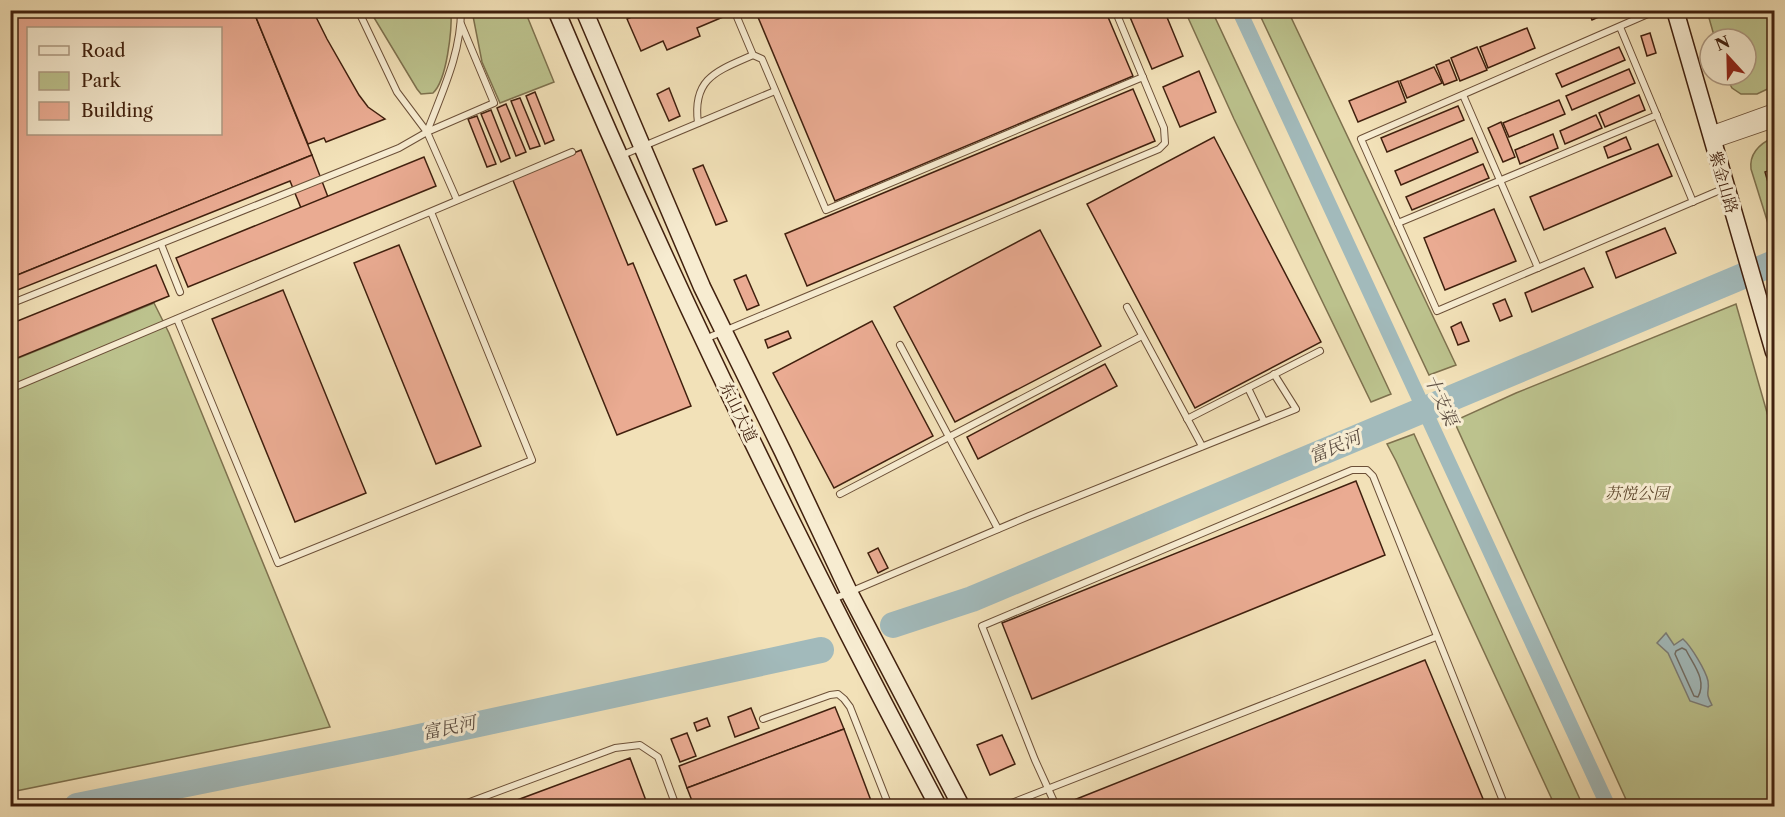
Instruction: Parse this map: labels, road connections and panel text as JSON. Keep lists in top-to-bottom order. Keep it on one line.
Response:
{"streets":{"main road":["紫金山路","东山大道"]},"water":["十支渠","富民河"],"parks":["苏悦公园"],"legend":["Road","Park","Building"],"north":"top"}
